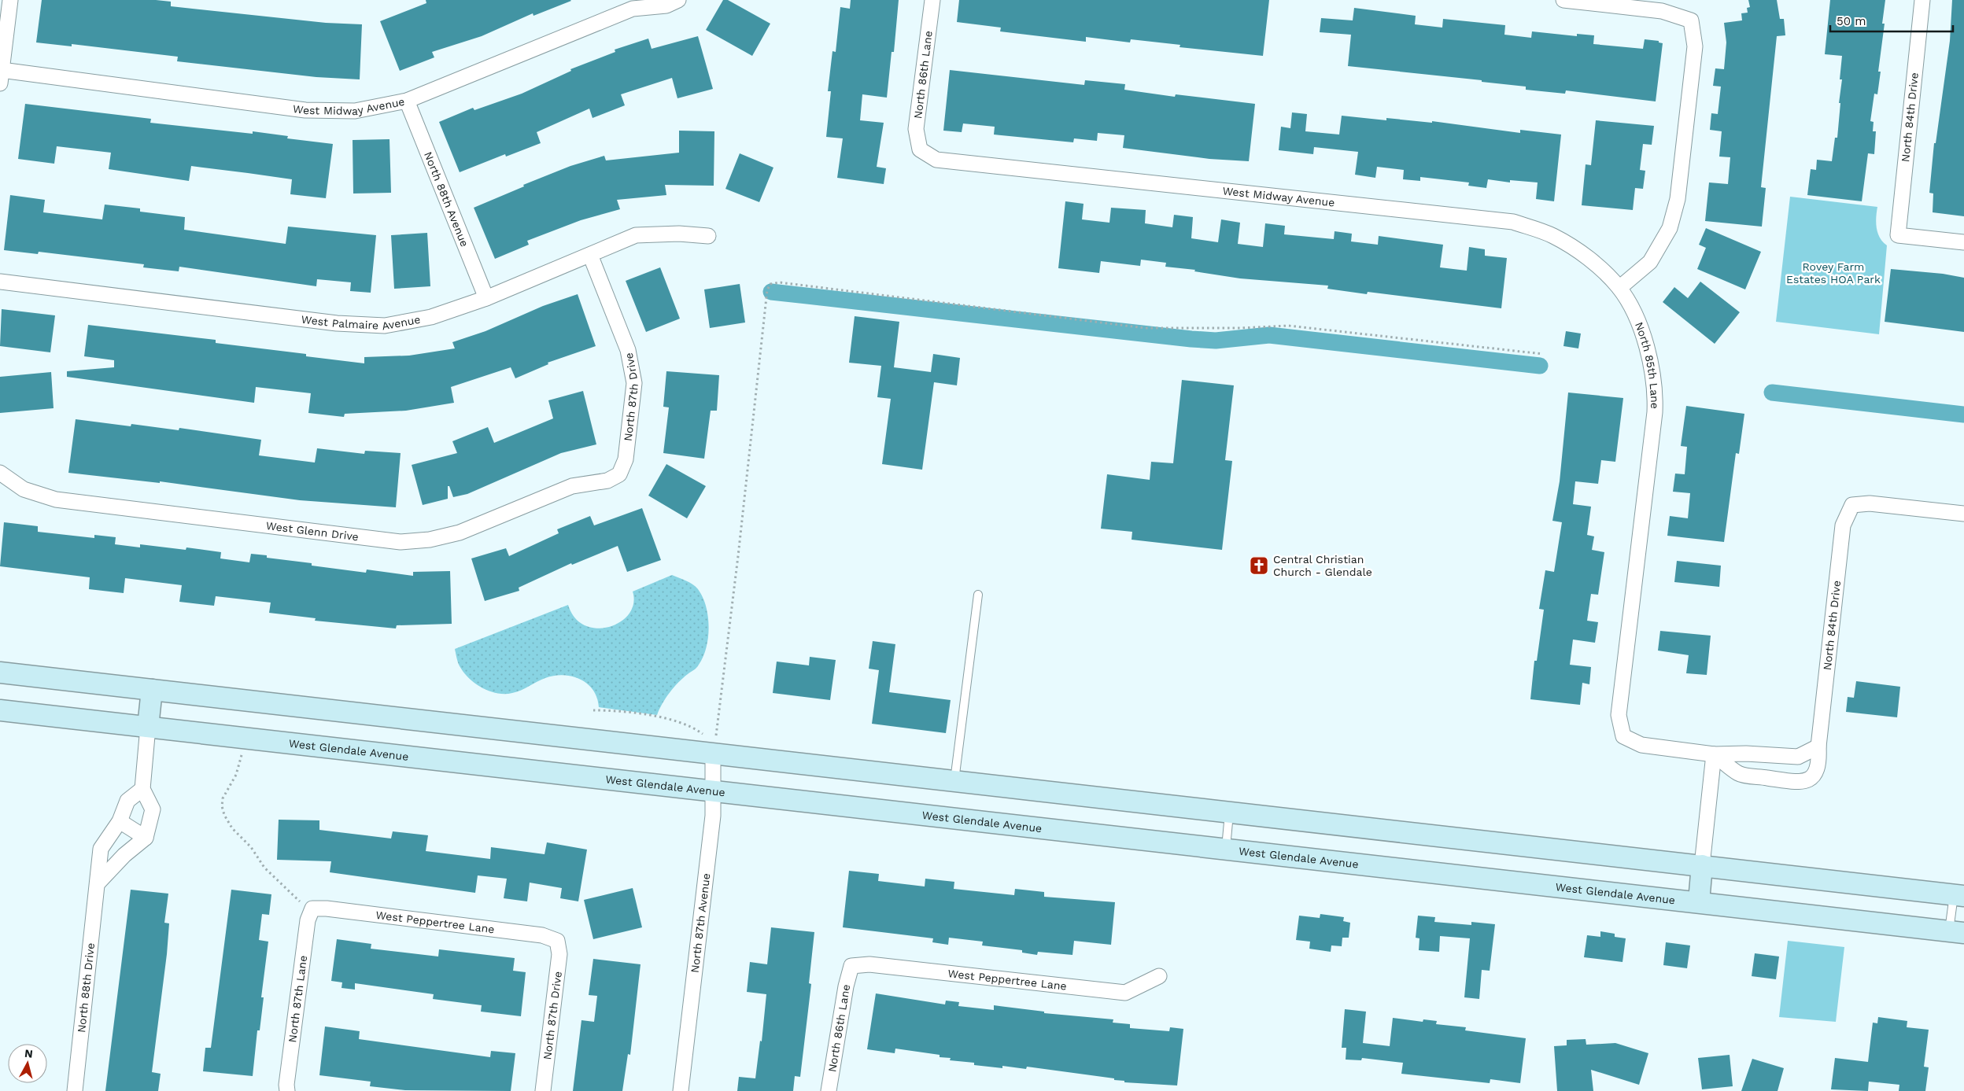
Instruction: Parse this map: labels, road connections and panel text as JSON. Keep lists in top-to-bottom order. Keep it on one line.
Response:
{"streets":{"main road":["West Glendale Avenue"],"street":["North 86th Lane","West Midway Avenue","North 84th Drive","North 88th Avenue","West Palmaire Avenue","North 85th Lane","North 87th Drive","West Glenn Drive","West Peppertree Lane","North 87th Avenue","North 88th Drive","North 87th Lane"]},"crossings":[["North 86th Lane","West Midway Avenue"],["North 86th Lane","West Peppertree Lane"],["West Midway Avenue","North 88th Avenue"],["West Midway Avenue","North 85th Lane"],["North 88th Avenue","West Palmaire Avenue"],["West Palmaire Avenue","North 87th Drive"],["North 87th Drive","West Glenn Drive"],["North 87th Drive","West Peppertree Lane"],["West Glendale Avenue","North 87th Avenue"],["West Peppertree Lane","North 87th Lane"]],"parks":["Rovey Farm Estates HOA Park"],"places":{"church":["Central Christian Church - Glendale"]},"scale_bar":"50 m","north":"top"}
